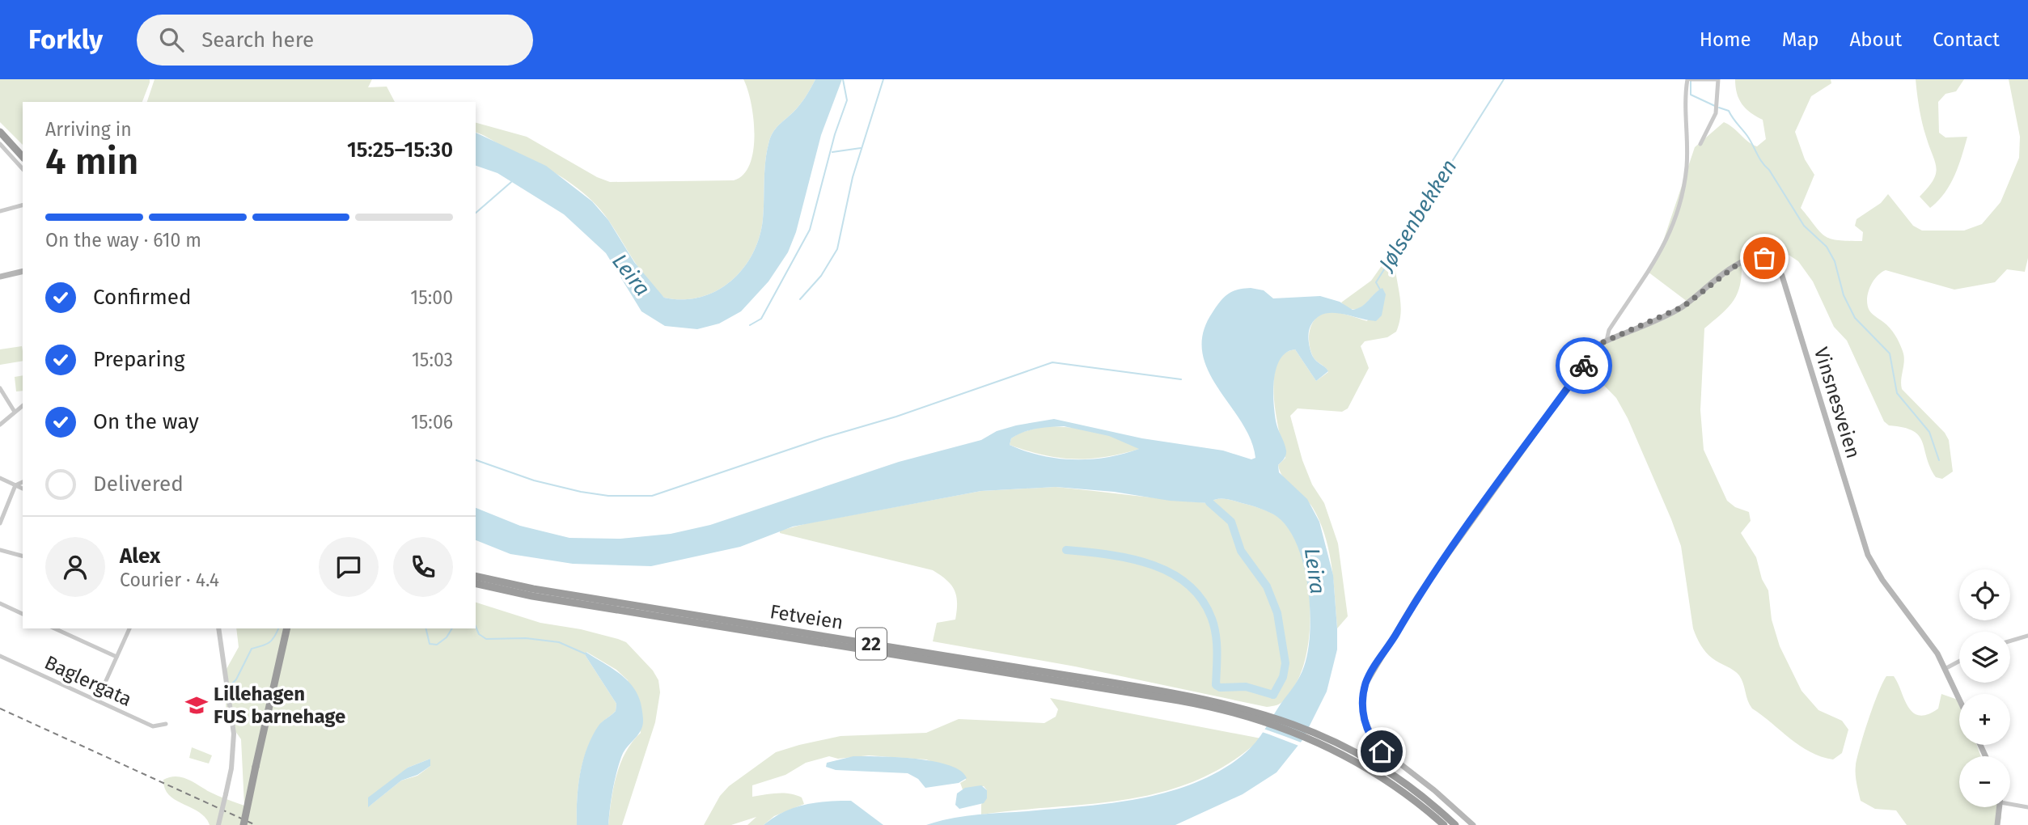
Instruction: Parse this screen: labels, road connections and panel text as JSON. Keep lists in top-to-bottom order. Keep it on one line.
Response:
{"streets":{"highway":["Fetveien","22"],"main road":["Vinsnesveien"],"street":["Baglergata"]},"crossings":[["Fetveien","22"]],"water":["Jølsenbekken","Leira"],"places":{"school or university":["Lillehagen FUS barnehage"]},"page":{"header":"Forkly","search":"Search here","nav":["Home","Map","About","Contact"],"heading":["4 min","Arriving in","15:25–15:30"],"panel":["Alex","Courier · 4.4"],"bar":"On the way · 610 m","list":[["Confirmed","15:00"],["Preparing","15:03"],["On the way","15:06"],"Delivered"],"map_buttons":["+","−"]}}
